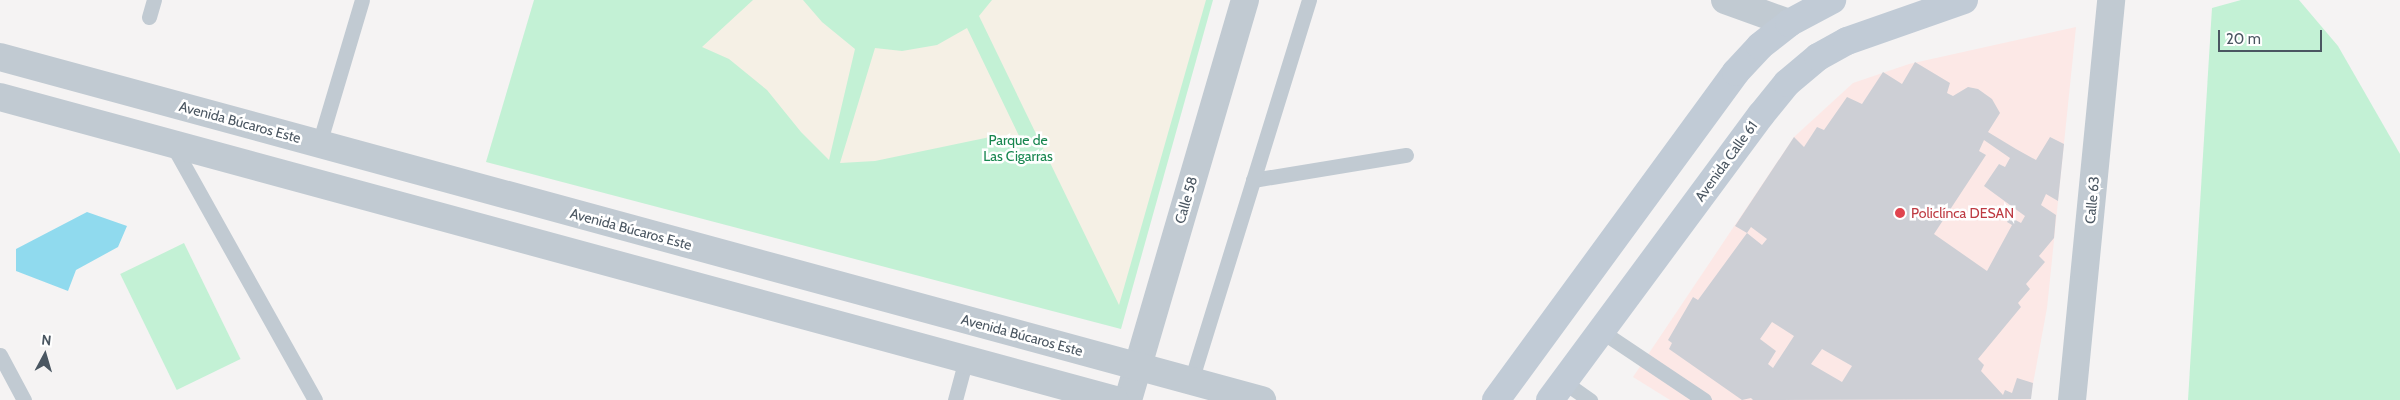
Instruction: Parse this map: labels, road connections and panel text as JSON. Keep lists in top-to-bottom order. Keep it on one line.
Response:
{"streets":{"main road":["Avenida Calle 61"],"street":["Avenida Búcaros Este","Calle 58","Calle 63"]},"crossings":[["Avenida Búcaros Este","Calle 58"]],"parks":["Parque de Las Cigarras"],"places":["Policlínca DESAN"],"scale_bar":"20 m","north":"top"}
